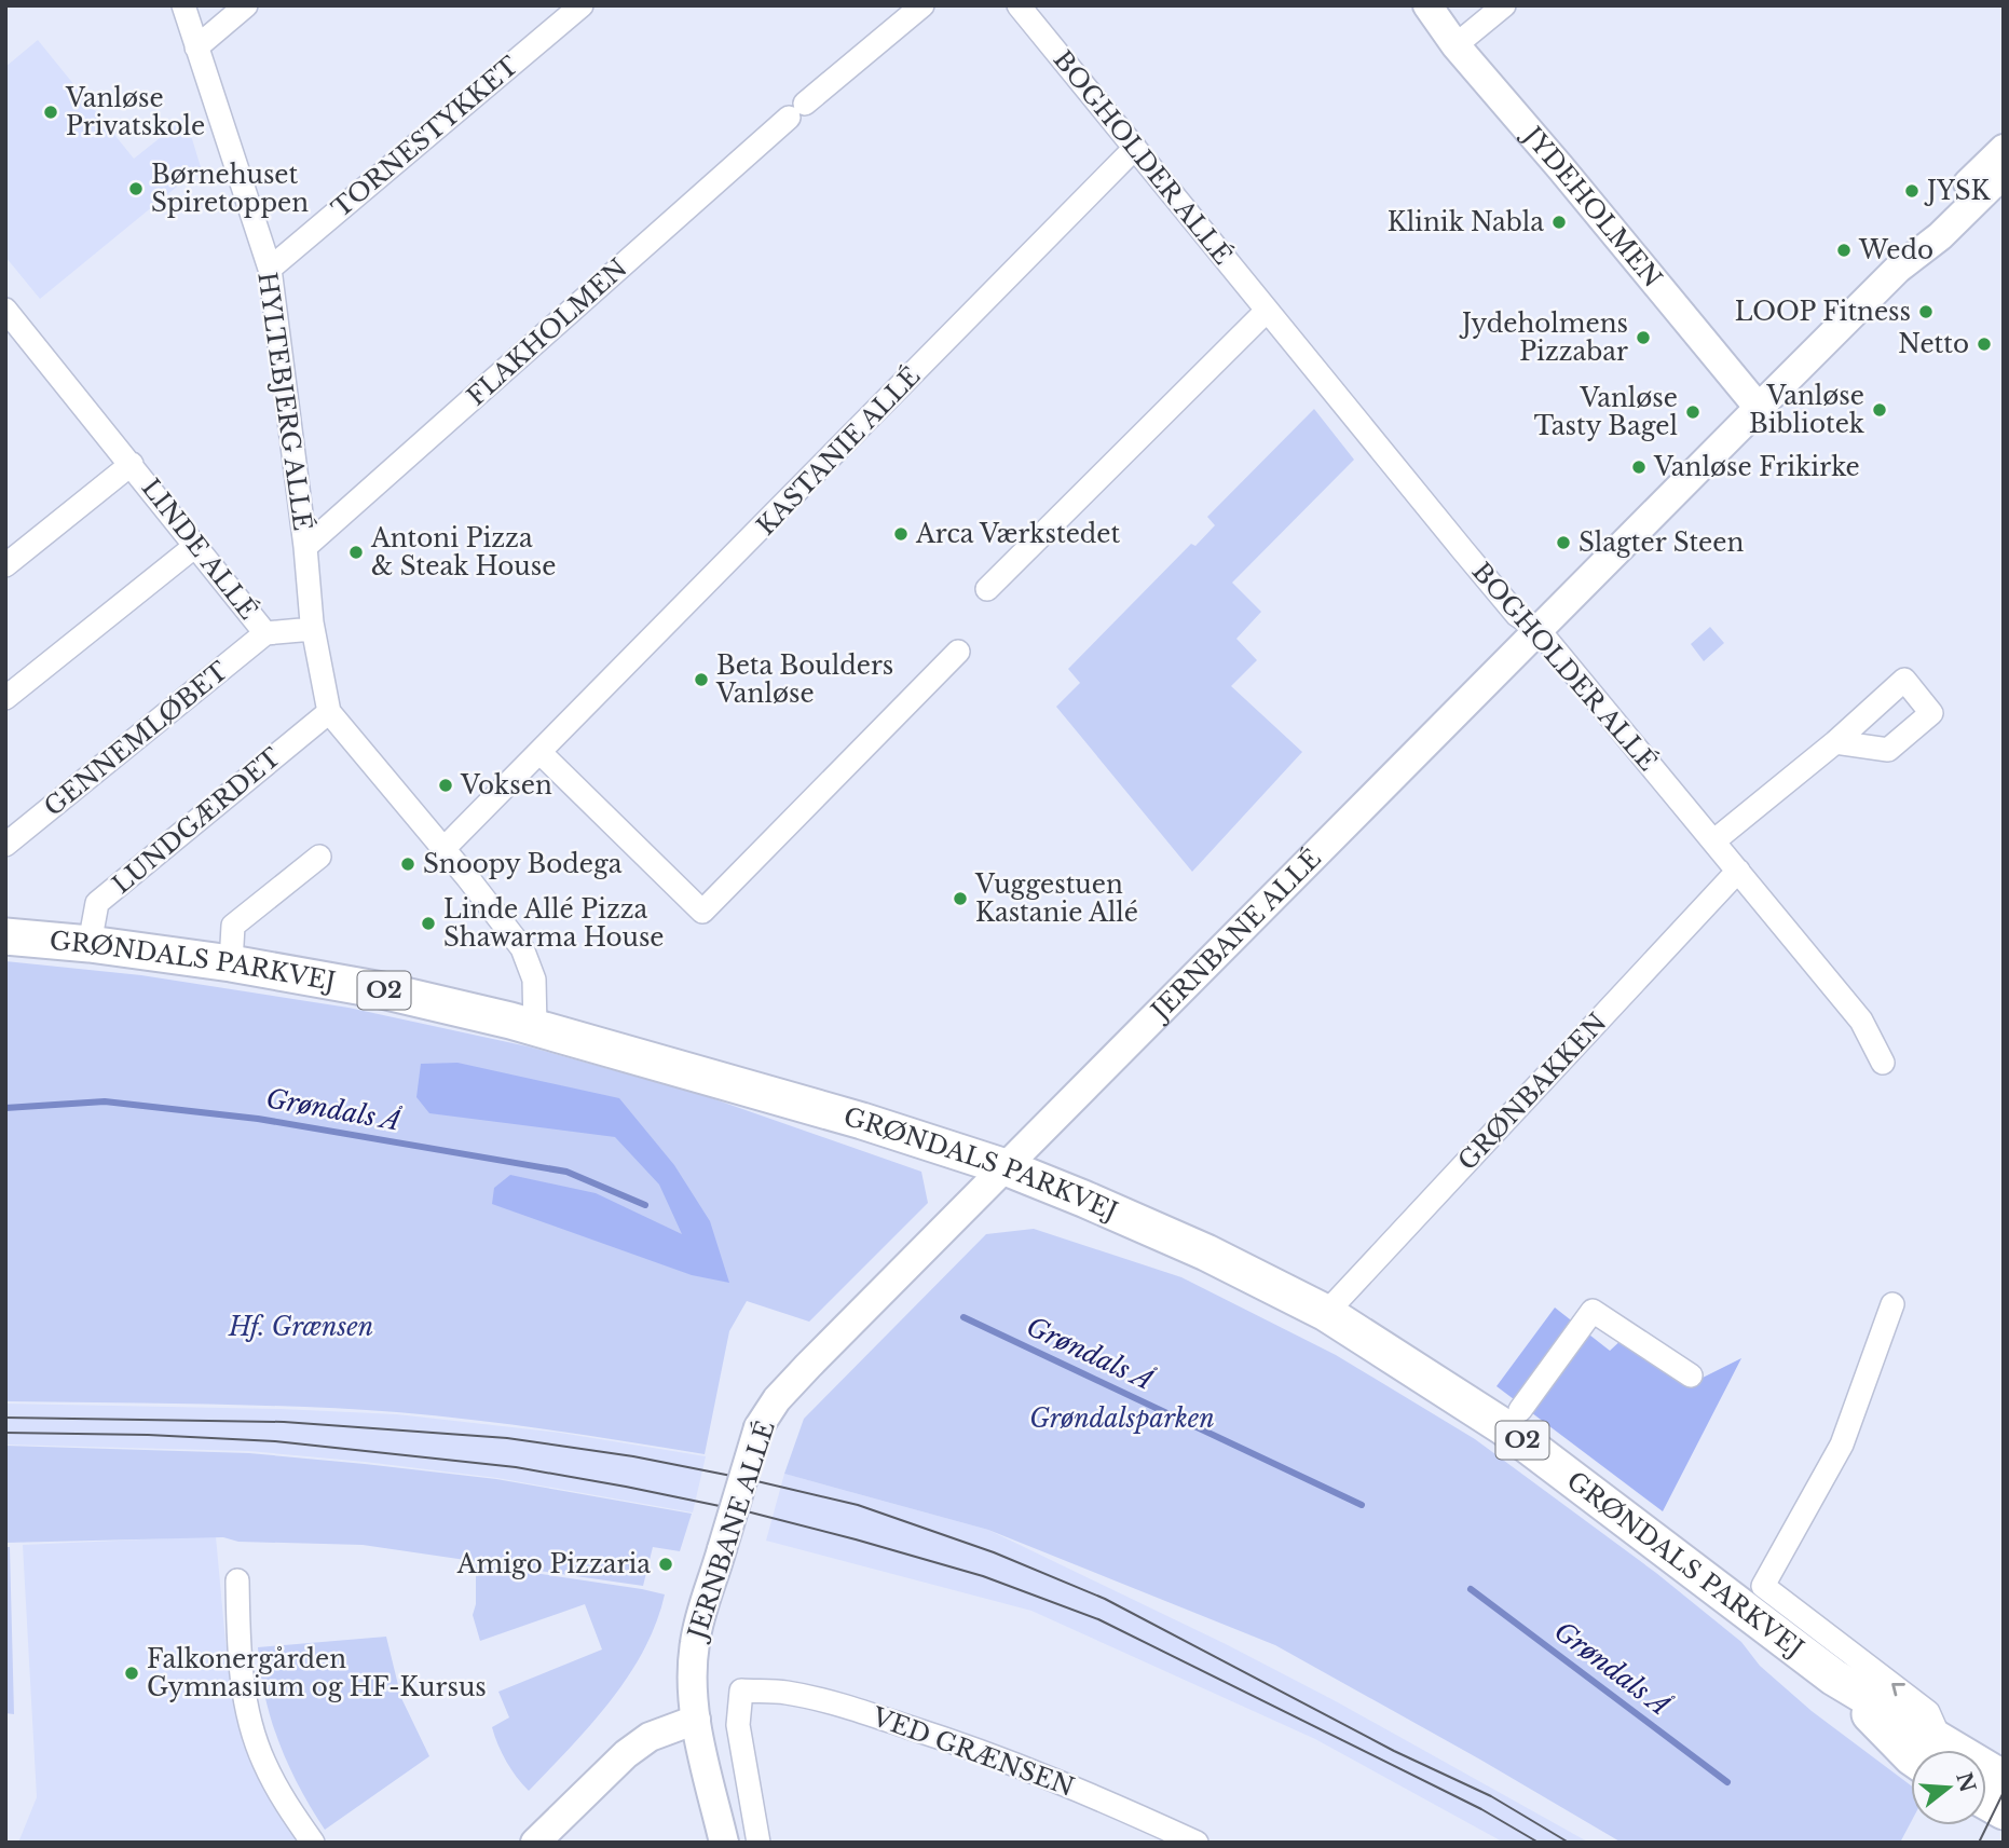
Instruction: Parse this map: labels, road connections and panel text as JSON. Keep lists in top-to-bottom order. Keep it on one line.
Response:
{"streets":{"main road":["GRØNDALS PARKVEJ","O2"],"street":["TORNESTYKKET","BOGHOLDER ALLÉ","JYDEHOLMEN","FLAKHOLMEN","HYLTEBJERG ALLÉ","KASTANIE ALLÉ","LINDE ALLÉ","GENNEMLØBET","LUNDGÆRDET","JERNBANE ALLÉ","GRØNBAKKEN","VED GRÆNSEN"]},"crossings":[["TORNESTYKKET","HYLTEBJERG ALLÉ"],["BOGHOLDER ALLÉ","KASTANIE ALLÉ"],["BOGHOLDER ALLÉ","JERNBANE ALLÉ"],["BOGHOLDER ALLÉ","GRØNBAKKEN"],["JYDEHOLMEN","JERNBANE ALLÉ"],["FLAKHOLMEN","HYLTEBJERG ALLÉ"],["HYLTEBJERG ALLÉ","LINDE ALLÉ"],["LINDE ALLÉ","GENNEMLØBET"],["LUNDGÆRDET","GRØNDALS PARKVEJ"],["JERNBANE ALLÉ","GRØNDALS PARKVEJ"],["GRØNDALS PARKVEJ","GRØNBAKKEN"]],"water":["Grøndals Å"],"parks":["Hf. Grænsen","Grøndalsparken"],"places":["Vanløse Privatskole","Børnehuset Spiretoppen","JYSK","Klinik Nabla","Wedo","LOOP Fitness","Jydeholmens Pizzabar","Netto","Vanløse Bibliotek","Vanløse Tasty Bagel","Vanløse Frikirke","Arca Værkstedet","Slagter Steen","Antoni Pizza & Steak House","Beta Boulders Vanløse","Voksen","Snoopy Bodega","Vuggestuen Kastanie Allé","Linde Allé Pizza Shawarma House","Amigo Pizzaria","Falkonergården Gymnasium og HF-Kursus"],"north":"right"}
